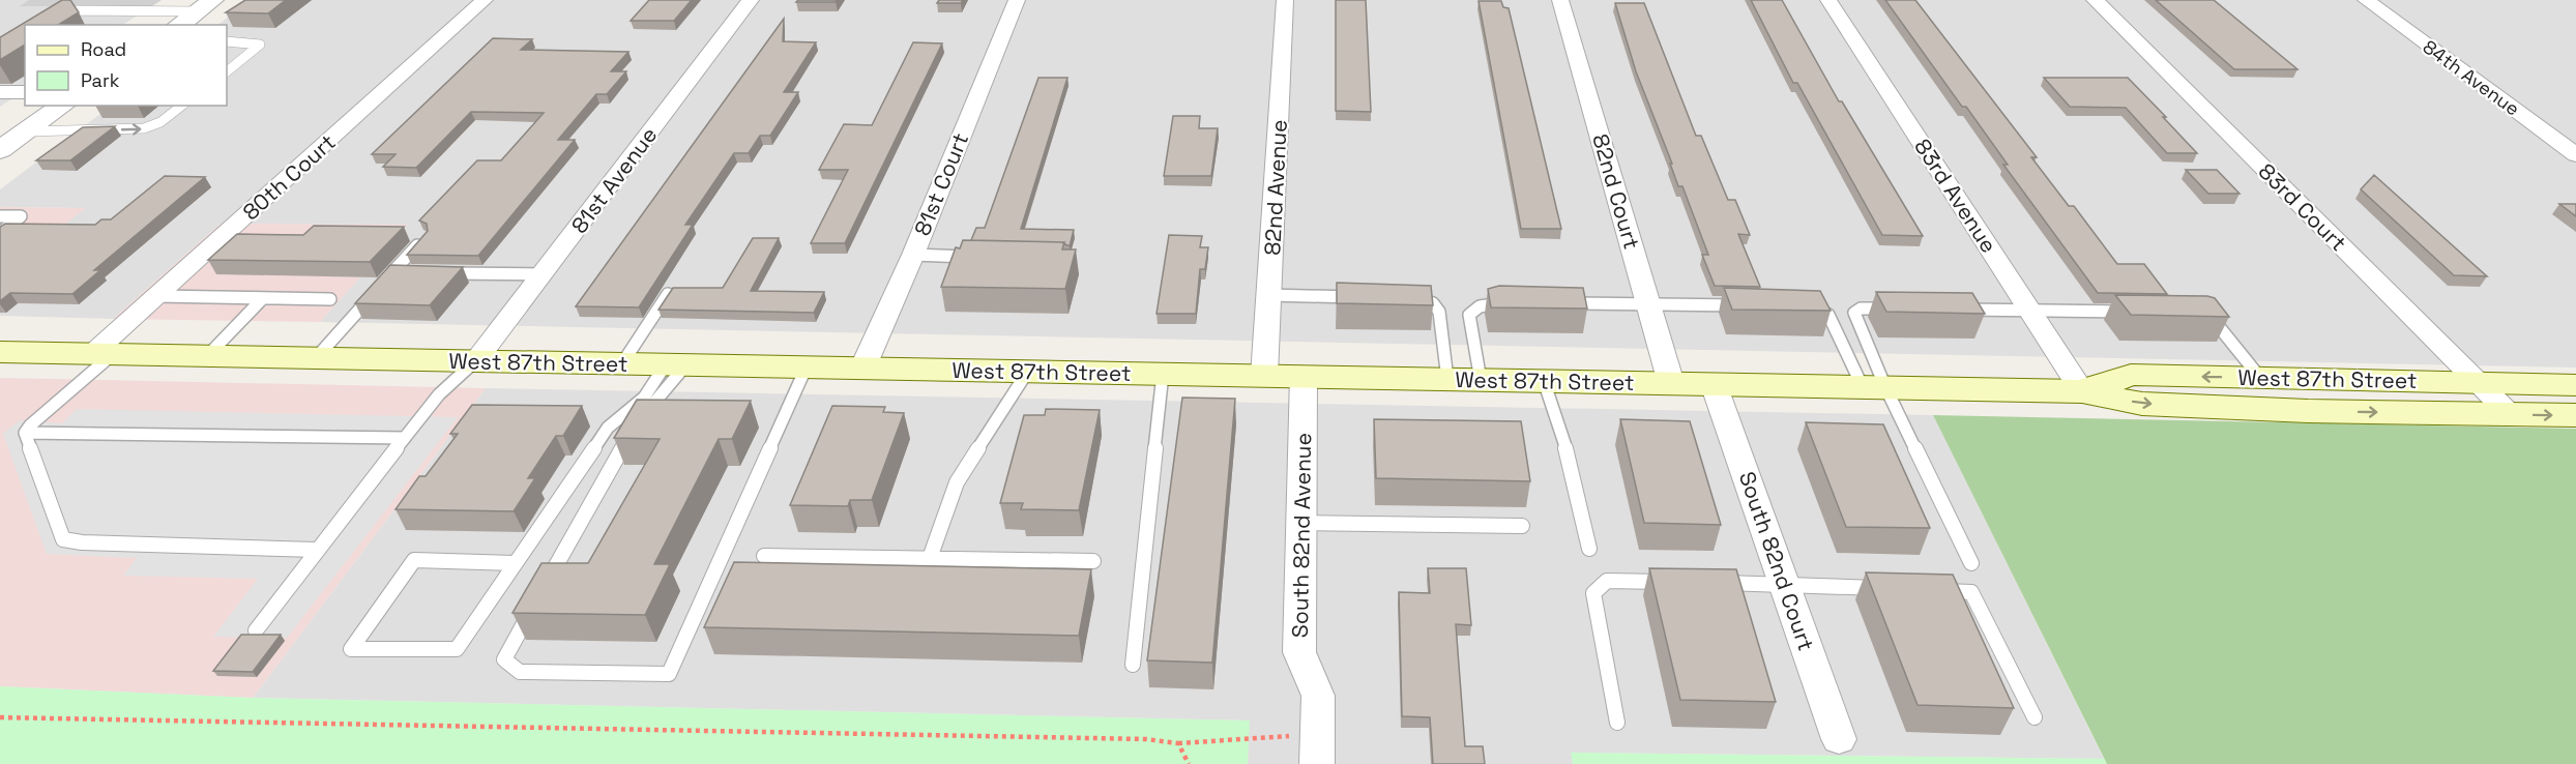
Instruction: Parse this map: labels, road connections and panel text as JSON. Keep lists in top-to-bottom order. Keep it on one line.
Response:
{"streets":{"main road":["West 87th Street"],"street":["84th Avenue","80th Court","81st Avenue","81st Court","82nd Avenue","82nd Court","83rd Avenue","83rd Court","South 82nd Avenue","South 82nd Court"]},"crossings":[["80th Court","West 87th Street"],["81st Avenue","West 87th Street"],["81st Court","West 87th Street"],["82nd Avenue","West 87th Street"],["82nd Court","West 87th Street"],["83rd Avenue","West 87th Street"],["83rd Court","West 87th Street"],["West 87th Street","South 82nd Avenue"],["West 87th Street","South 82nd Court"]],"legend":["Road","Park"]}
